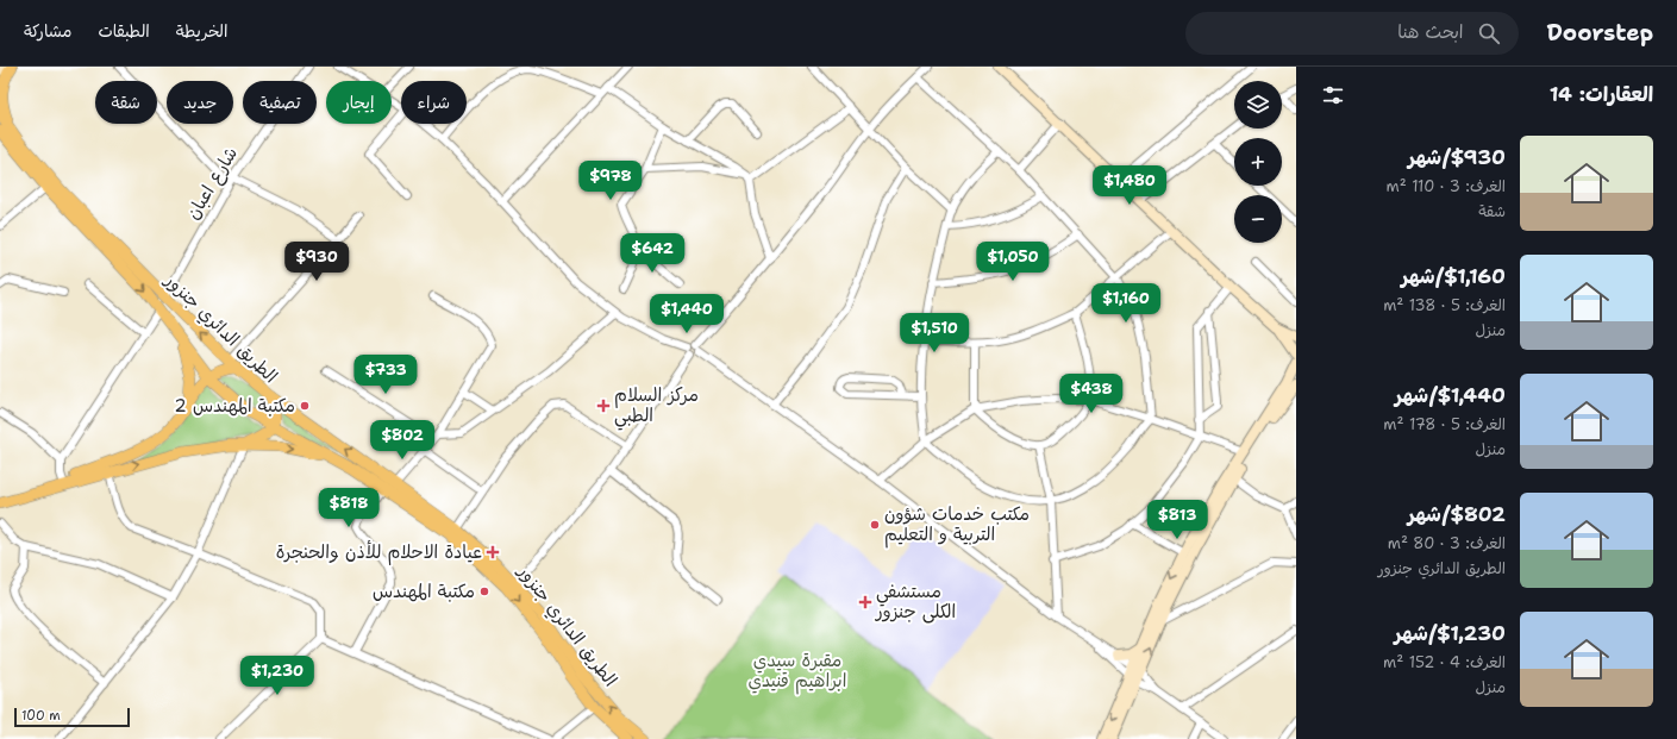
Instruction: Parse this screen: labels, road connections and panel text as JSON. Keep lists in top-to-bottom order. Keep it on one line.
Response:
{"streets":{"main road":["الطريق الدائري جنزور"],"street":["شارع اعبان"]},"crossings":[["شارع اعبان","الطريق الدائري جنزور"]],"parks":["مقبرة سيدي ابراهيم قنيدي"],"places":{"other":["مكتبة المهندس 2","مكتب خدمات شؤون التربية و التعليم","مكتبة المهندس"],"health":["مركز السلام الطبي","عيادة الاحلام للأذن والحنجرة","مستشفي الكلى جنزور"]},"scale_bar":"100 m","page":{"header":"Doorstep","search":"ابحث هنا","nav":["الخريطة","الطبقات","مشاركة"],"heading":"العقارات: 14","map_buttons":["+","−"],"chip":["شراء","إيجار","تصفية","جديد","شقة"],"list":[{"name":"$930/شهر","note":"الغرف: 3 · 110 m² · شقة"},{"name":"$1,160/شهر","note":"الغرف: 5 · 138 m² · منزل"},{"name":"$1,440/شهر","note":"الغرف: 5 · 178 m² · منزل"},{"name":"$802/شهر","note":"الغرف: 3 · 80 m² · الطريق الدائري جنزور"},{"name":"$1,230/شهر","note":"الغرف: 4 · 152 m² · منزل"}],"price":["$978","$1,480","$642","$930","$1,050","$1,160","$1,440","$1,510","$733","$438","$802","$818","$813","$1,230"],"scale":"100 m"}}
